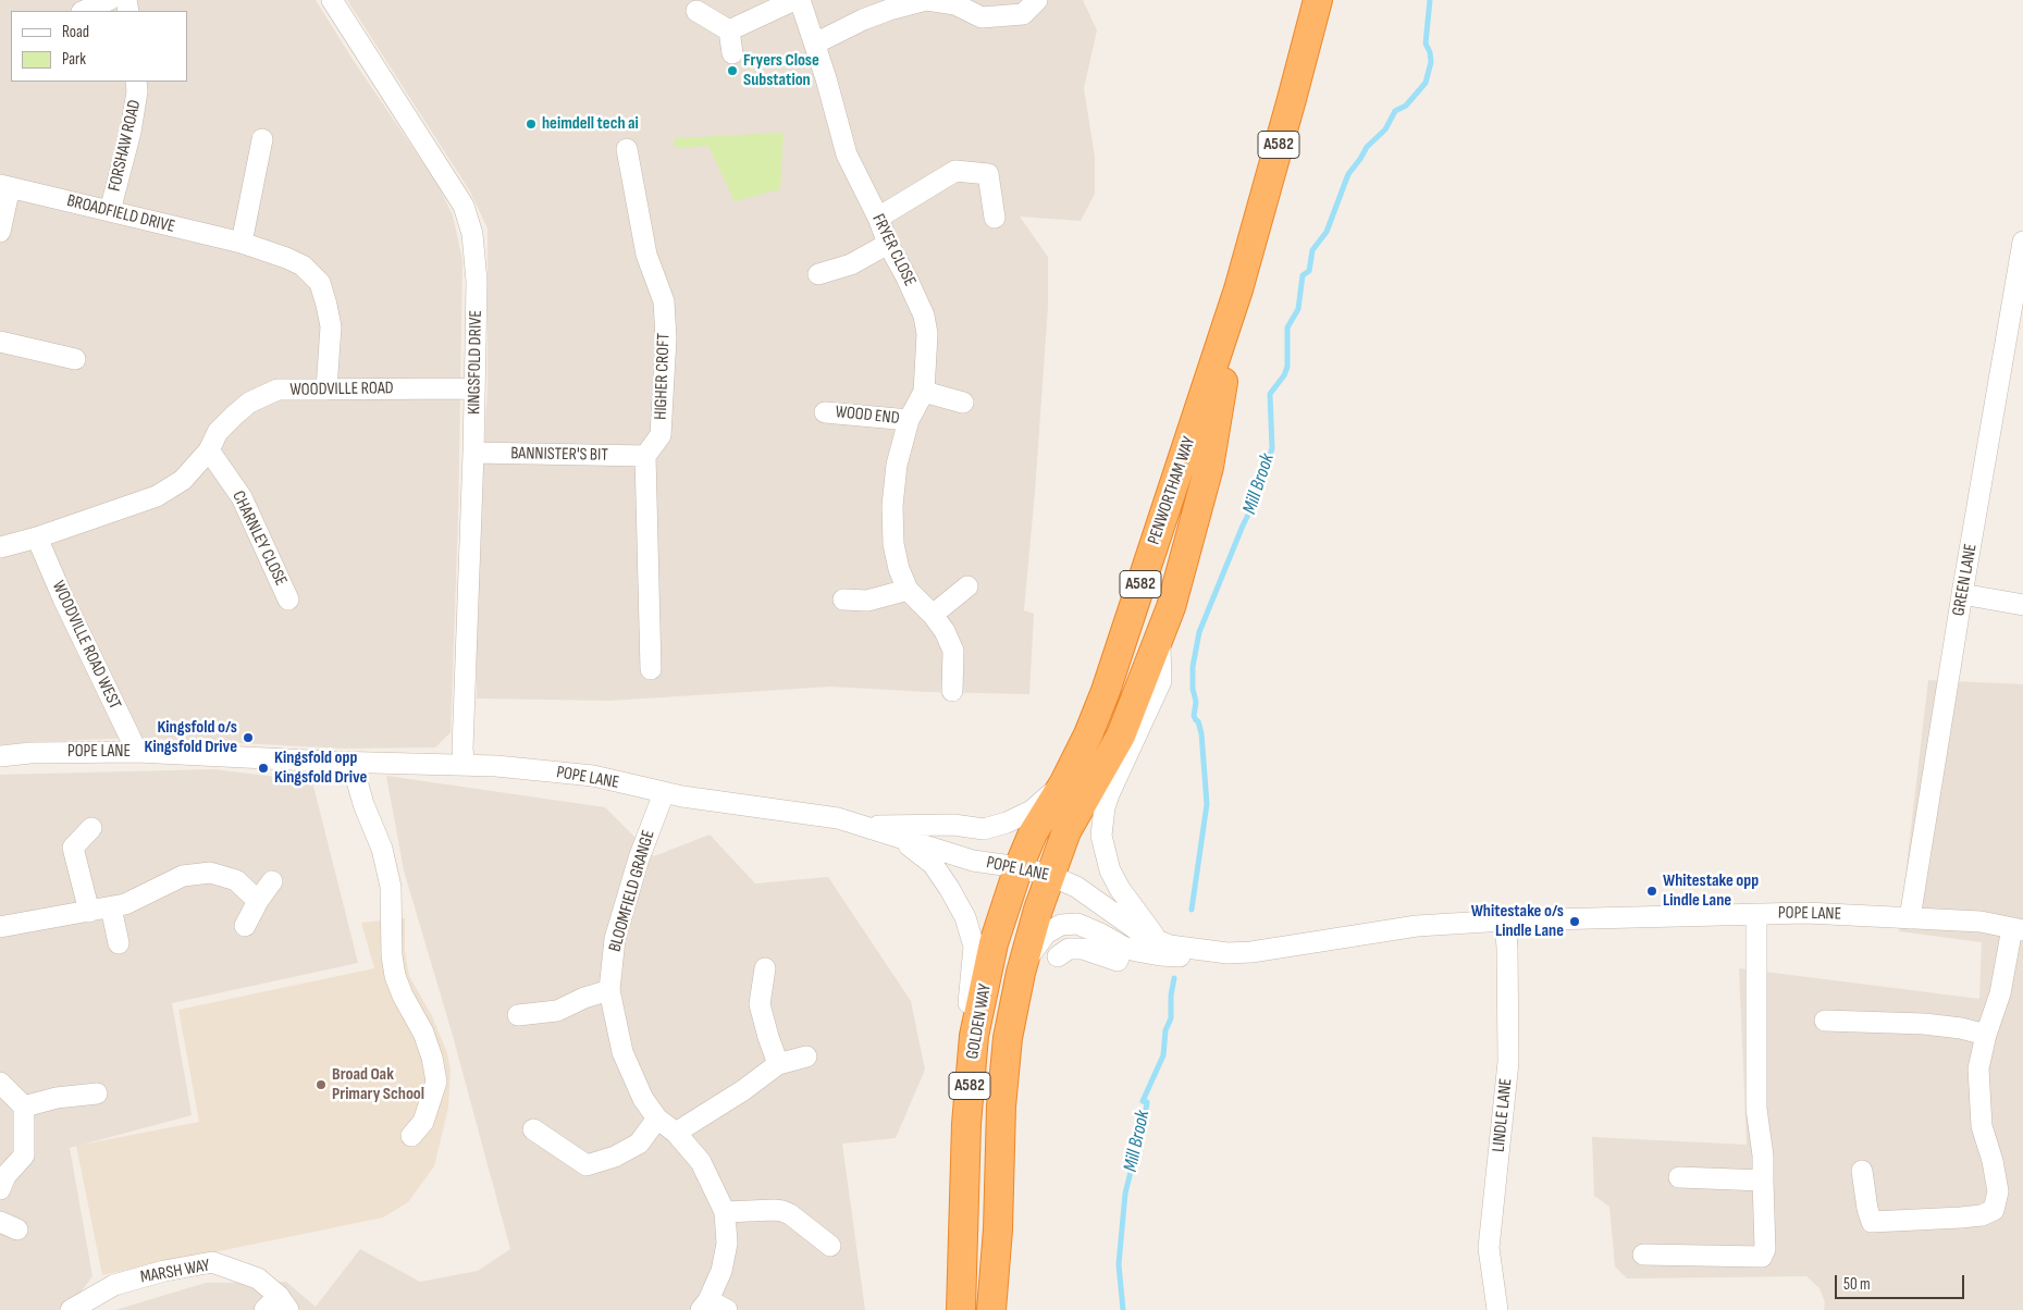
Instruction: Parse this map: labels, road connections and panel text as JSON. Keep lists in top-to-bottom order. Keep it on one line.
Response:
{"streets":{"highway":["A582","PENWORTHAM WAY","GOLDEN WAY"],"street":["FORSHAW ROAD","BROADFIELD DRIVE","FRYER CLOSE","KINGSFOLD DRIVE","HIGHER CROFT","WOODVILLE ROAD","WOOD END","BANNISTER'S BIT","CHARNLEY CLOSE","GREEN LANE","WOODVILLE ROAD WEST","POPE LANE","BLOOMFIELD GRANGE","LINDLE LANE","MARSH WAY"]},"crossings":[["FORSHAW ROAD","BROADFIELD DRIVE"],["BROADFIELD DRIVE","WOODVILLE ROAD"],["FRYER CLOSE","WOOD END"],["KINGSFOLD DRIVE","WOODVILLE ROAD"],["KINGSFOLD DRIVE","BANNISTER'S BIT"],["KINGSFOLD DRIVE","POPE LANE"],["HIGHER CROFT","BANNISTER'S BIT"],["WOODVILLE ROAD","CHARNLEY CLOSE"],["WOODVILLE ROAD","WOODVILLE ROAD WEST"],["PENWORTHAM WAY","POPE LANE"],["PENWORTHAM WAY","GOLDEN WAY"],["GREEN LANE","POPE LANE"],["WOODVILLE ROAD WEST","POPE LANE"],["POPE LANE","BLOOMFIELD GRANGE"],["POPE LANE","GOLDEN WAY"],["POPE LANE","LINDLE LANE"]],"water":["Mill Brook"],"places":["Fryers Close Substation","heimdell tech ai","Kingsfold o/s Kingsfold Drive","Kingsfold opp Kingsfold Drive","Whitestake opp Lindle Lane","Whitestake o/s Lindle Lane","Broad Oak Primary School"],"legend":["Road","Park"],"scale_bar":"50 m"}
